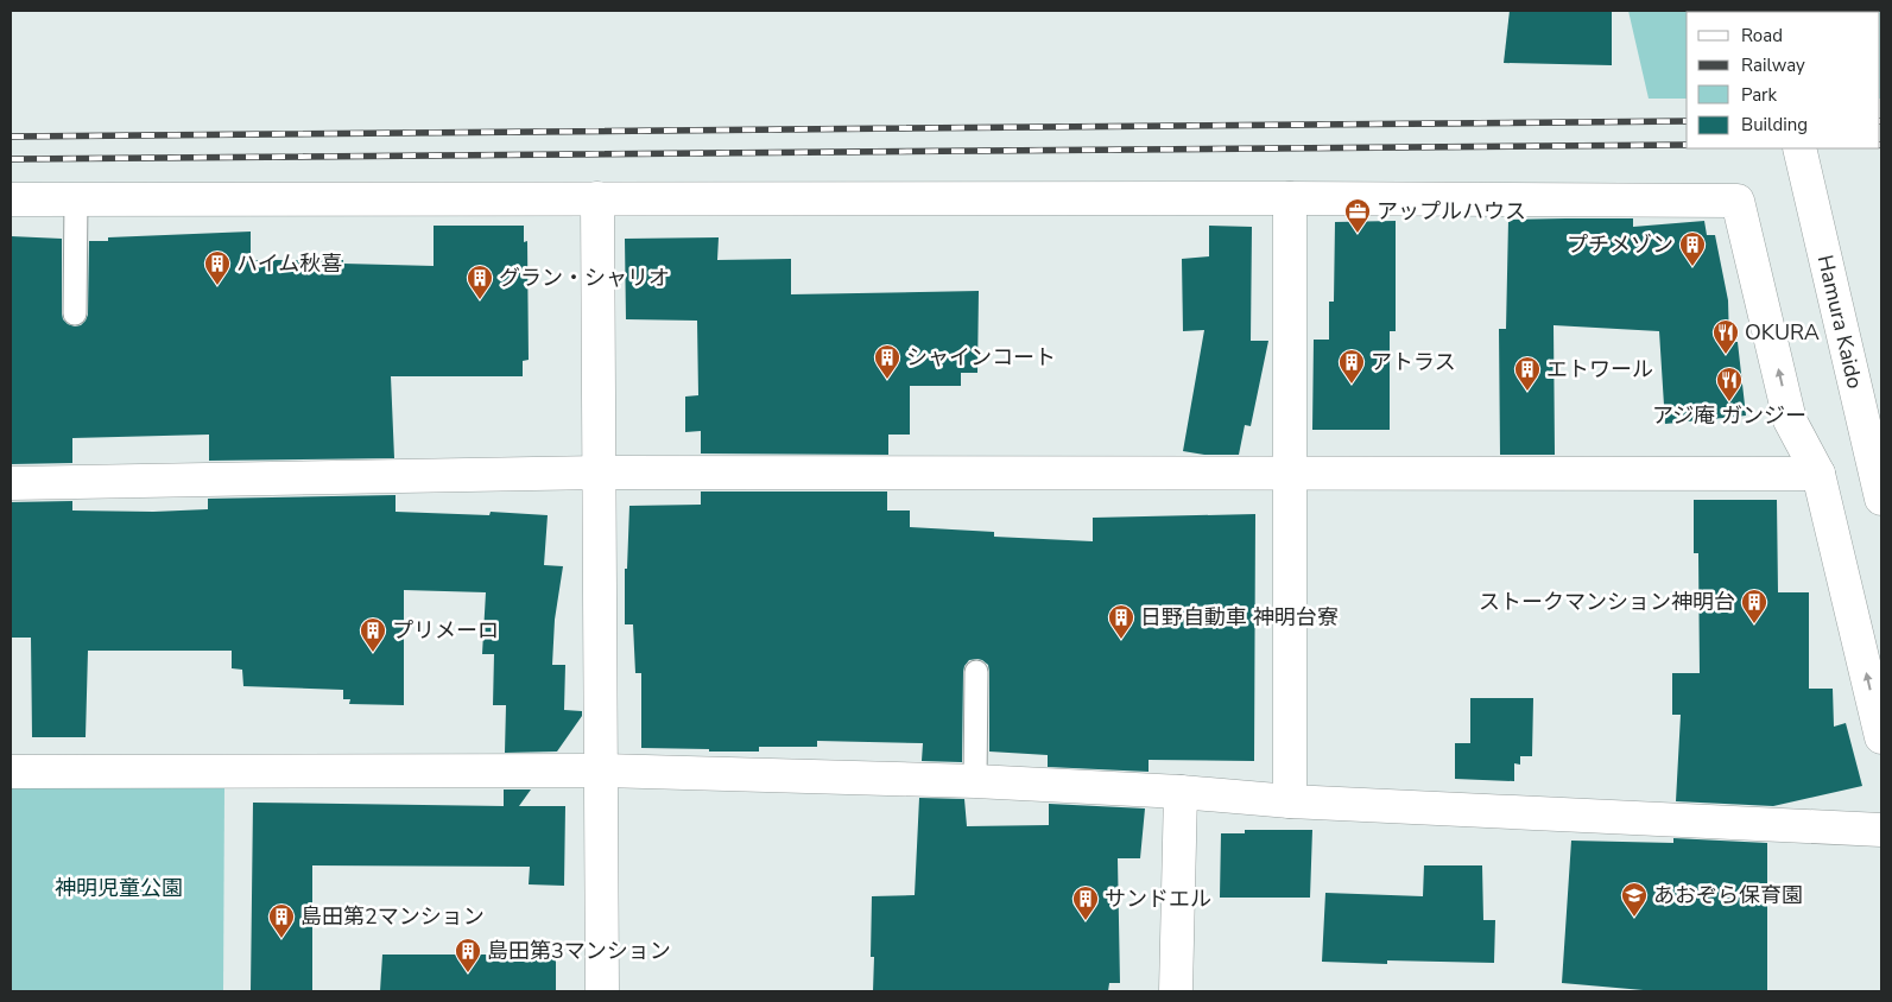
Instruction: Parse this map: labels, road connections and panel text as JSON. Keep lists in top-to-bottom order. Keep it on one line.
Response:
{"streets":{"street":["Hamura Kaido"]},"parks":["神明児童公園"],"places":{"office":["アップルハウス"],"building":["プチメゾン","ハイム秋喜","グラン・シャリオ","シャインコート","アトラス","エトワール","ストークマンション神明台","日野自動車 神明台寮","プリメーロ","サンドエル","島田第2マンション","島田第3マンション"],"restaurant":["OKURA","アジ庵 ガンジー"],"school or university":["あおぞら保育園"]},"legend":["Road","Railway","Park","Building"]}
